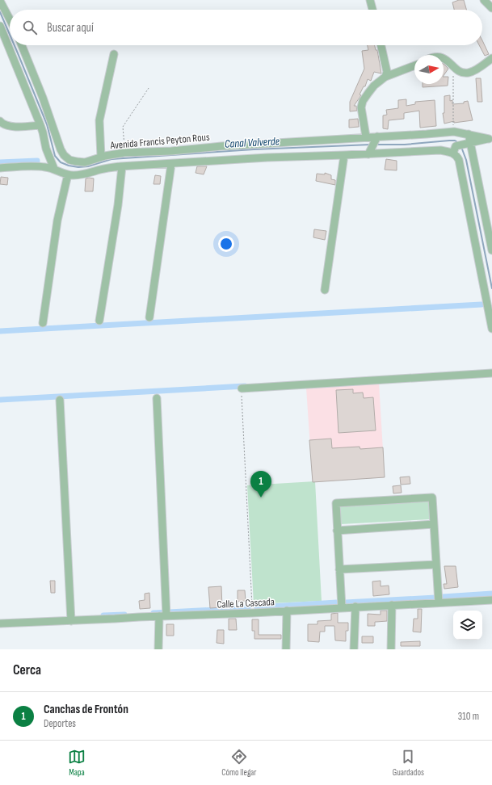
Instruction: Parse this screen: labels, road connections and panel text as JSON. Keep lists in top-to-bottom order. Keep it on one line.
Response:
{"streets":{"street":["Avenida Francis Peyton Rous","Calle La Cascada"]},"water":["Canal Valverde"],"north":"right","page":{"search":"Buscar aquí","pins":"1","heading":"Cerca","list":[{"mark":"1","name":"Canchas de Frontón","note":"Deportes","value":"310 m"}],"nav":["Mapa","Cómo llegar","Guardados"]}}
